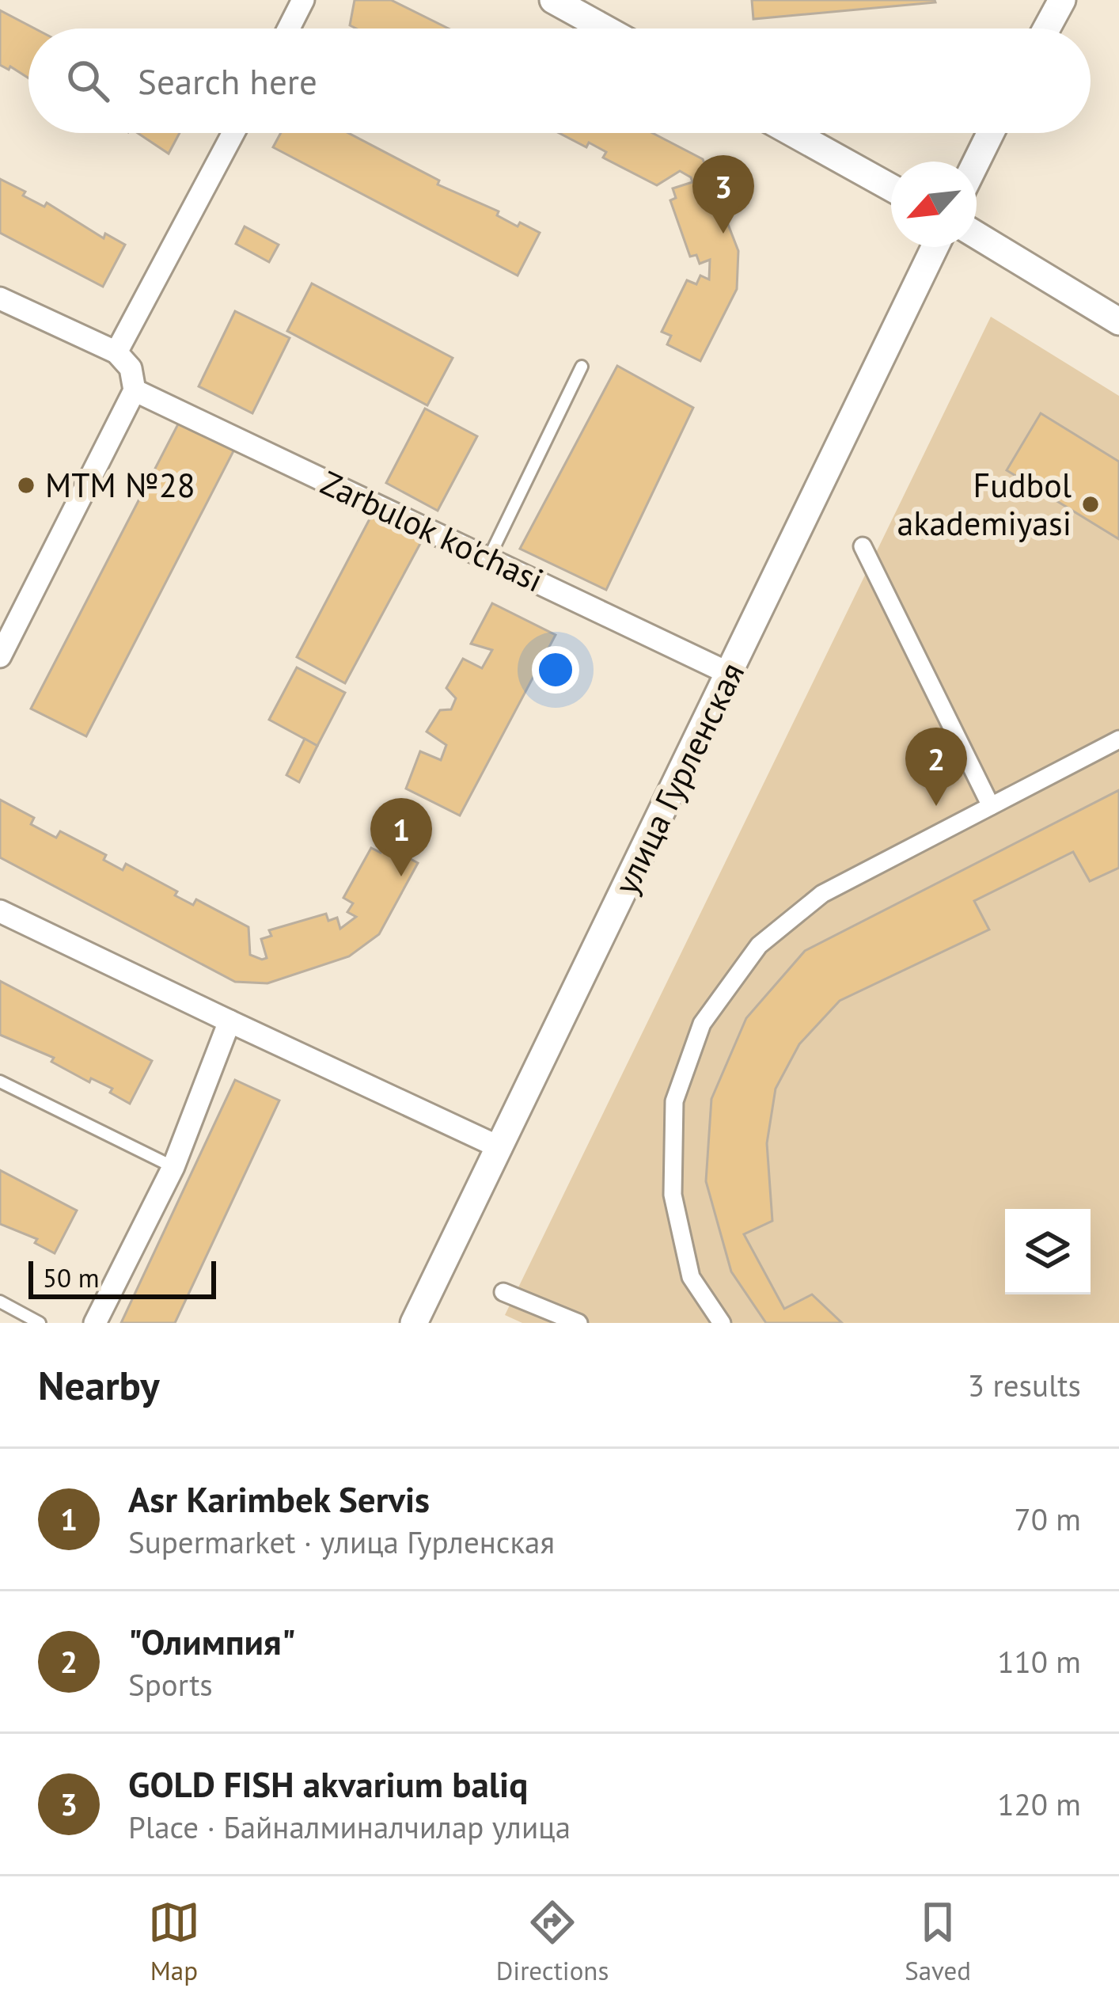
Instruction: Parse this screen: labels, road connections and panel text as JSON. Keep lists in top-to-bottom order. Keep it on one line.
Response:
{"streets":{"street":["Zarbulok ko'chasi","улица Гурленская"]},"crossings":[["Zarbulok ko'chasi","улица Гурленская"]],"places":["MTM №28","Fudbol akademiyasi"],"scale_bar":"50 m","north":"bottom left","page":{"search":"Search here","pins":["3","2","1"],"scale":"50 m","heading":["Nearby","3 results"],"list":[{"mark":"1","name":"Asr Karimbek Servis","note":"Supermarket · улица Гурленская","value":"70 m"},{"mark":"2","name":"\"Олимпия\"","note":"Sports","value":"110 m"},{"mark":"3","name":"GOLD FISH akvarium baliq","note":"Place · Байналминалчилар улица","value":"120 m"}],"nav":["Map","Directions","Saved"]}}
